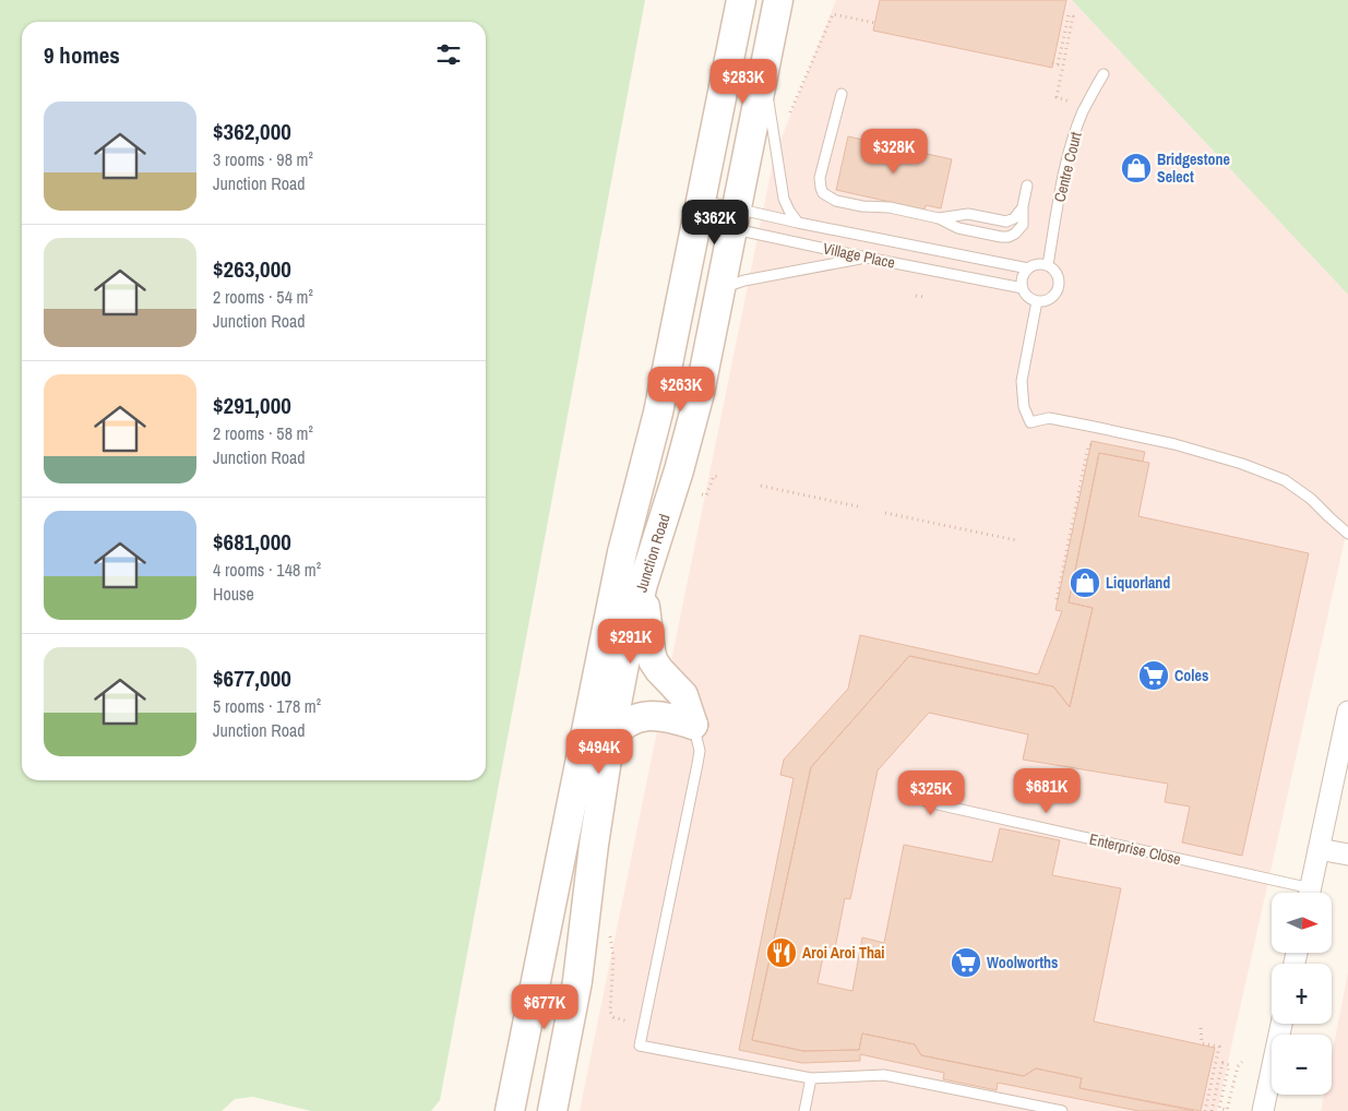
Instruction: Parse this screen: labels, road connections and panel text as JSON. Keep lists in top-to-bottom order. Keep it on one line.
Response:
{"streets":{"main road":["Junction Road"],"lane":["Centre Court","Village Place","Enterprise Close"]},"crossings":[["Centre Court","Village Place"],["Village Place","Junction Road"]],"places":{"shop":["Bridgestone Select","Liquorland"],"supermarket":["Coles","Woolworths"],"restaurant":["Aroi Aroi Thai"]},"north":"right","page":{"heading":"9 homes","price":["$283K","$328K","$362K","$263K","$291K","$494K","$681K","$325K","$677K"],"list":[{"name":"$362,000","note":"3 rooms · 98 m² · Junction Road"},{"name":"$263,000","note":"2 rooms · 54 m² · Junction Road"},{"name":"$291,000","note":"2 rooms · 58 m² · Junction Road"},{"name":"$681,000","note":"4 rooms · 148 m² · House"},{"name":"$677,000","note":"5 rooms · 178 m² · Junction Road"}],"map_buttons":["+","−"]}}
